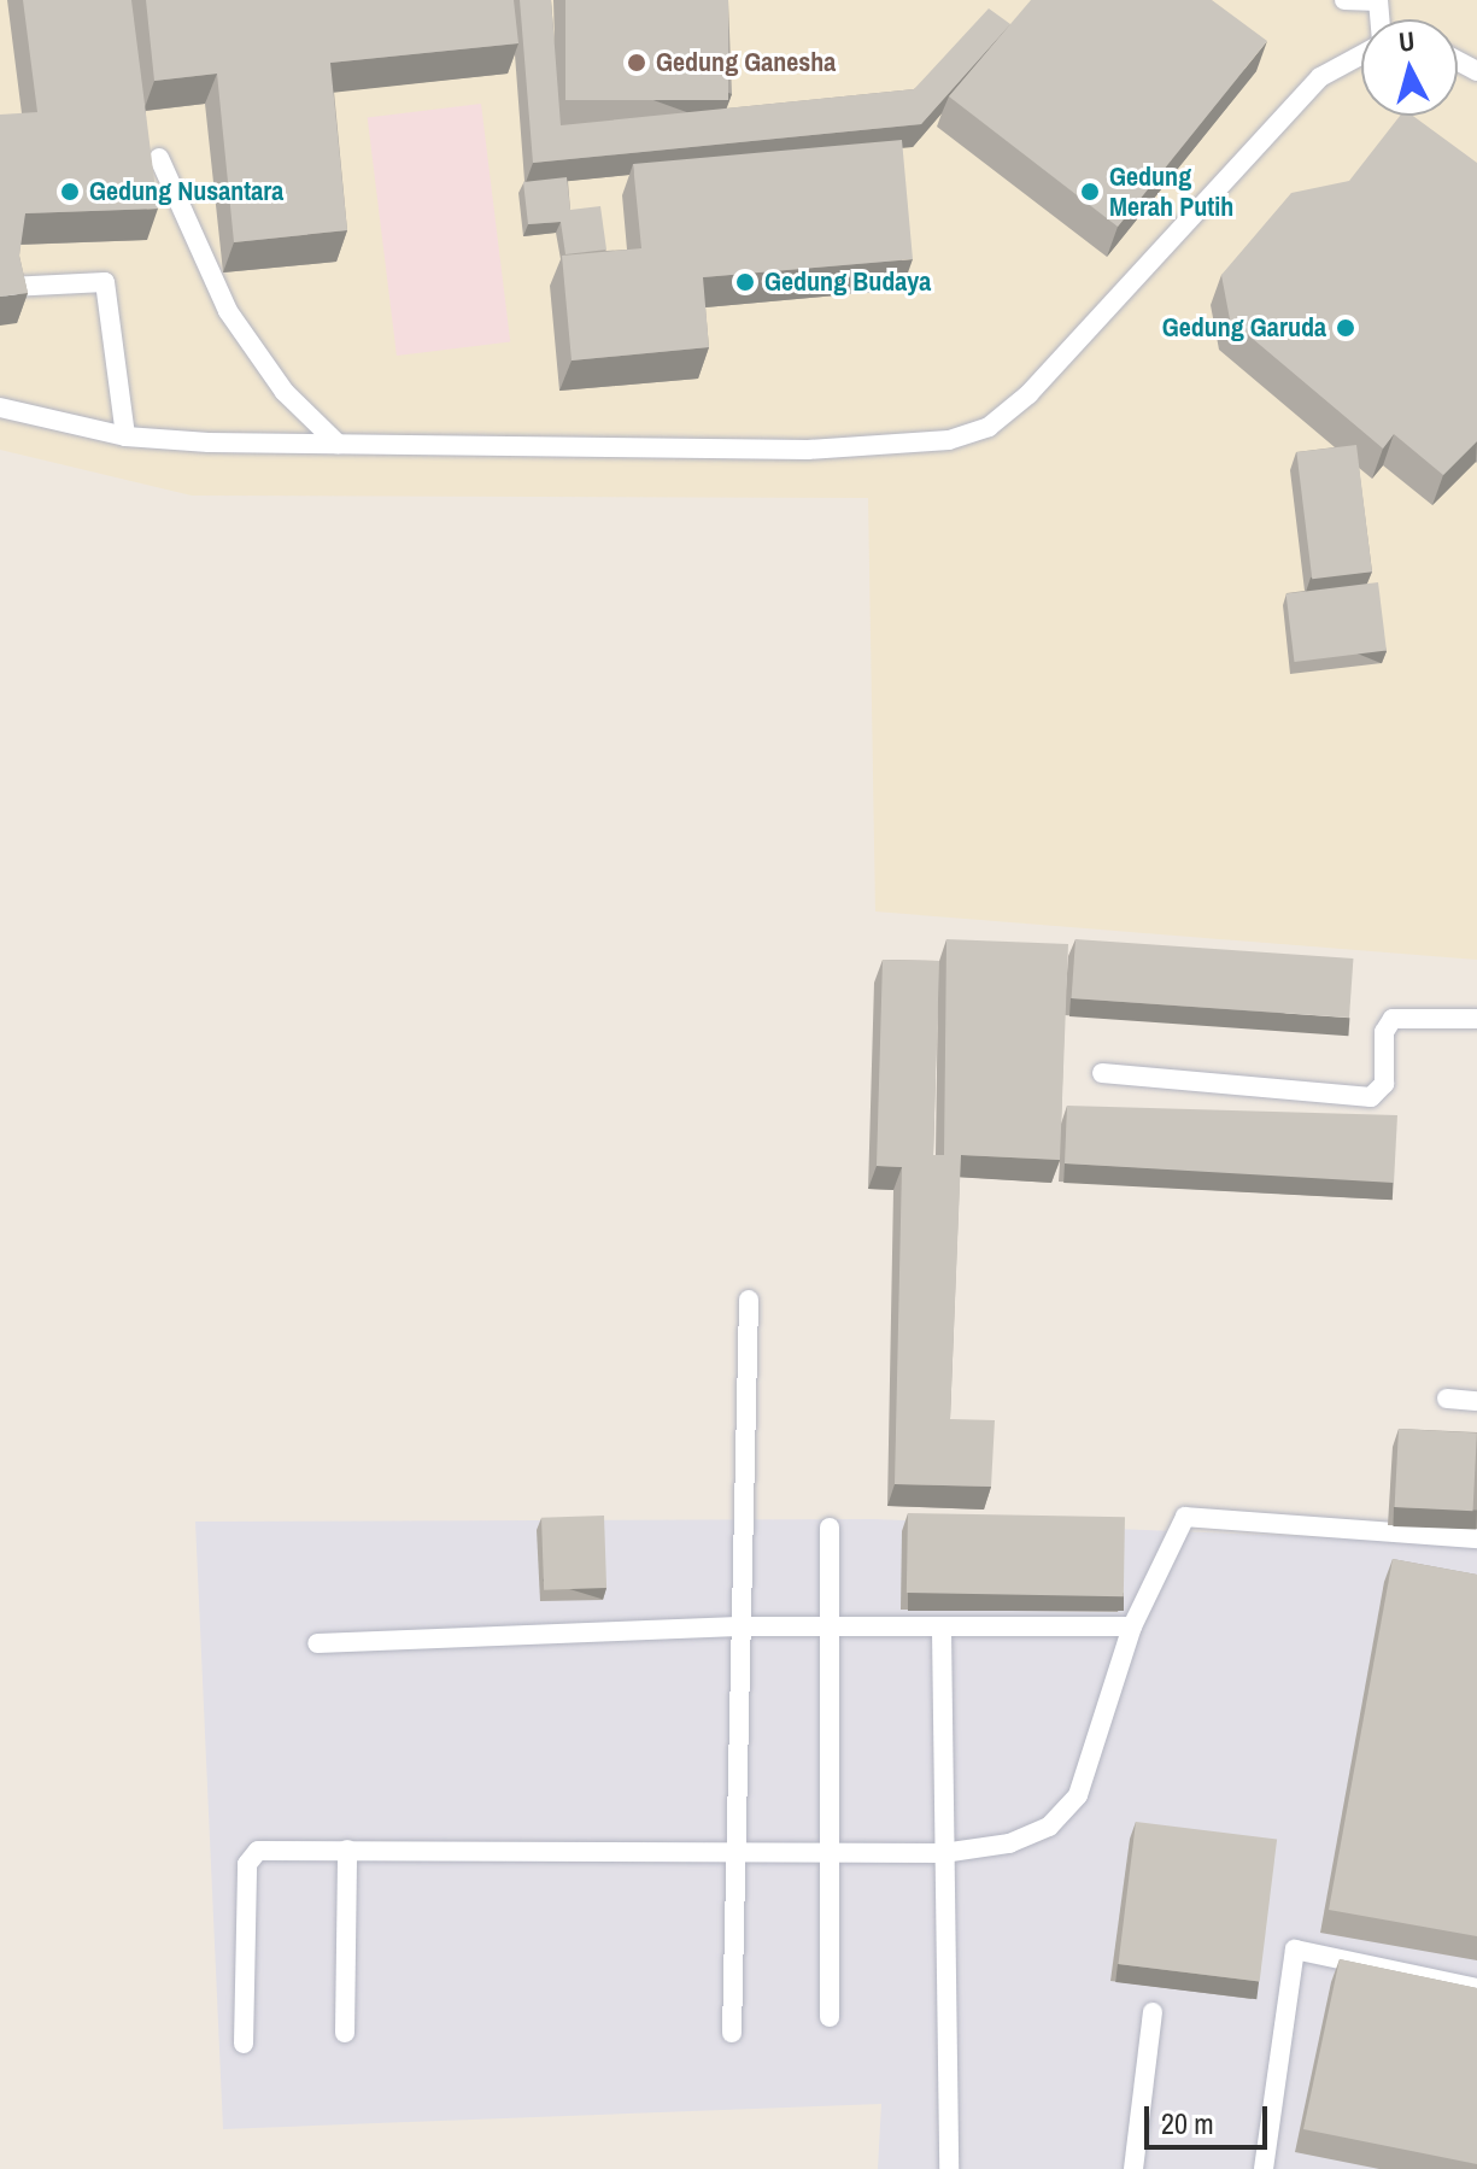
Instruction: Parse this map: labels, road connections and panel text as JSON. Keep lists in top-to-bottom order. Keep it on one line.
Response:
{"places":["Gedung Ganesha","Gedung Nusantara","Gedung Merah Putih","Gedung Budaya","Gedung Garuda"],"scale_bar":"20 m","north":"top"}
